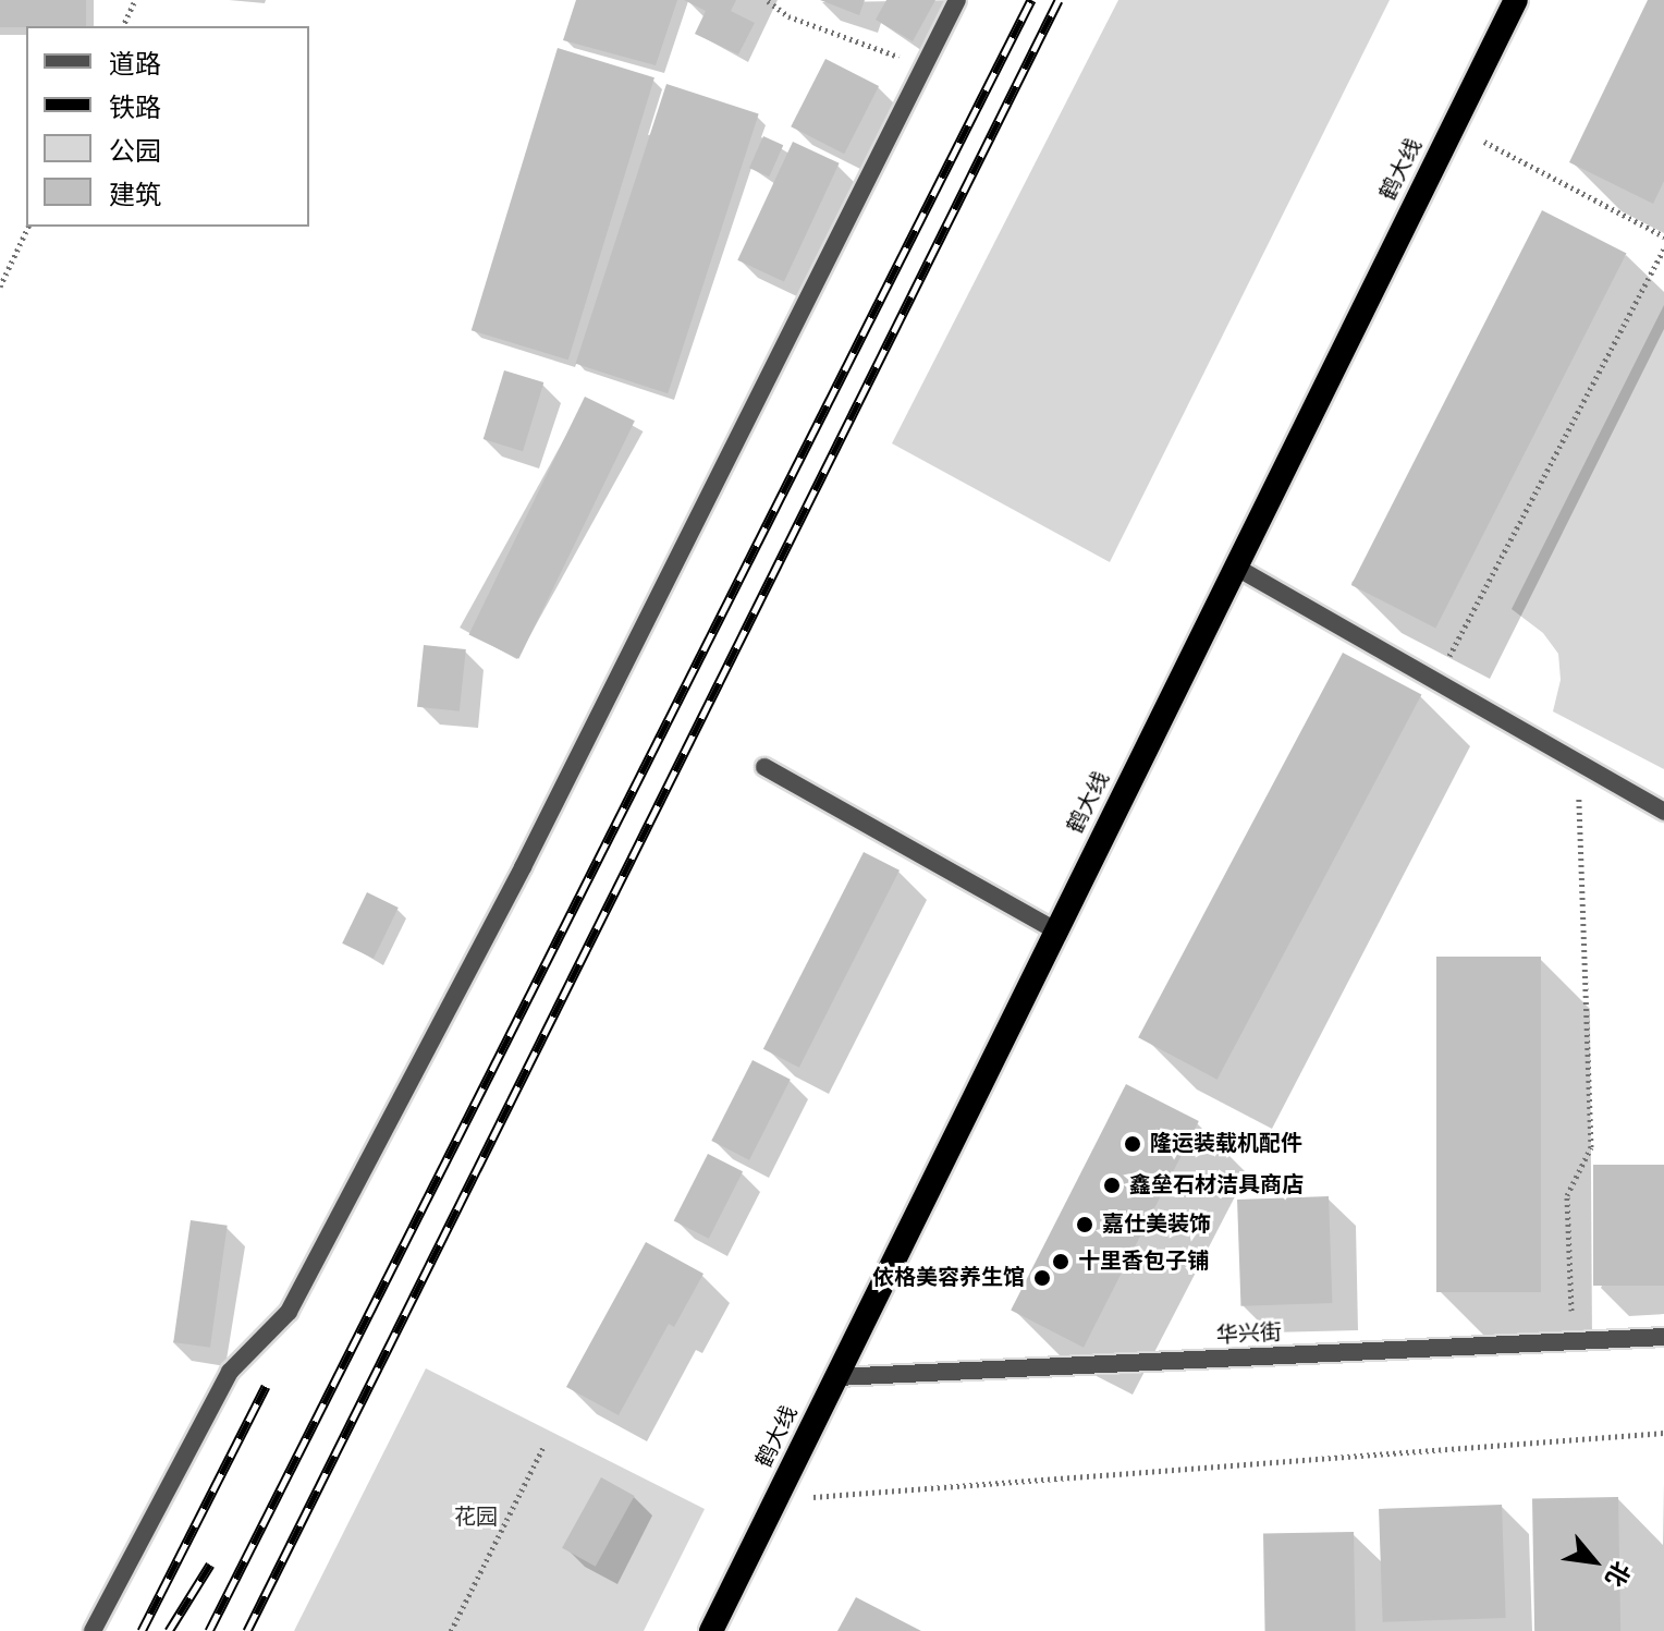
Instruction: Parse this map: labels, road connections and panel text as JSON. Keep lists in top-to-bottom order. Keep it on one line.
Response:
{"streets":{"highway":["鹤大线"],"street":["华兴街"]},"crossings":[["鹤大线","华兴街"]],"parks":["花园"],"places":["隆运装载机配件","鑫垒石材洁具商店","嘉仕美装饰","十里香包子铺","依格美容养生馆"],"legend":["道路","铁路","公园","建筑"],"north":"bottom right"}
